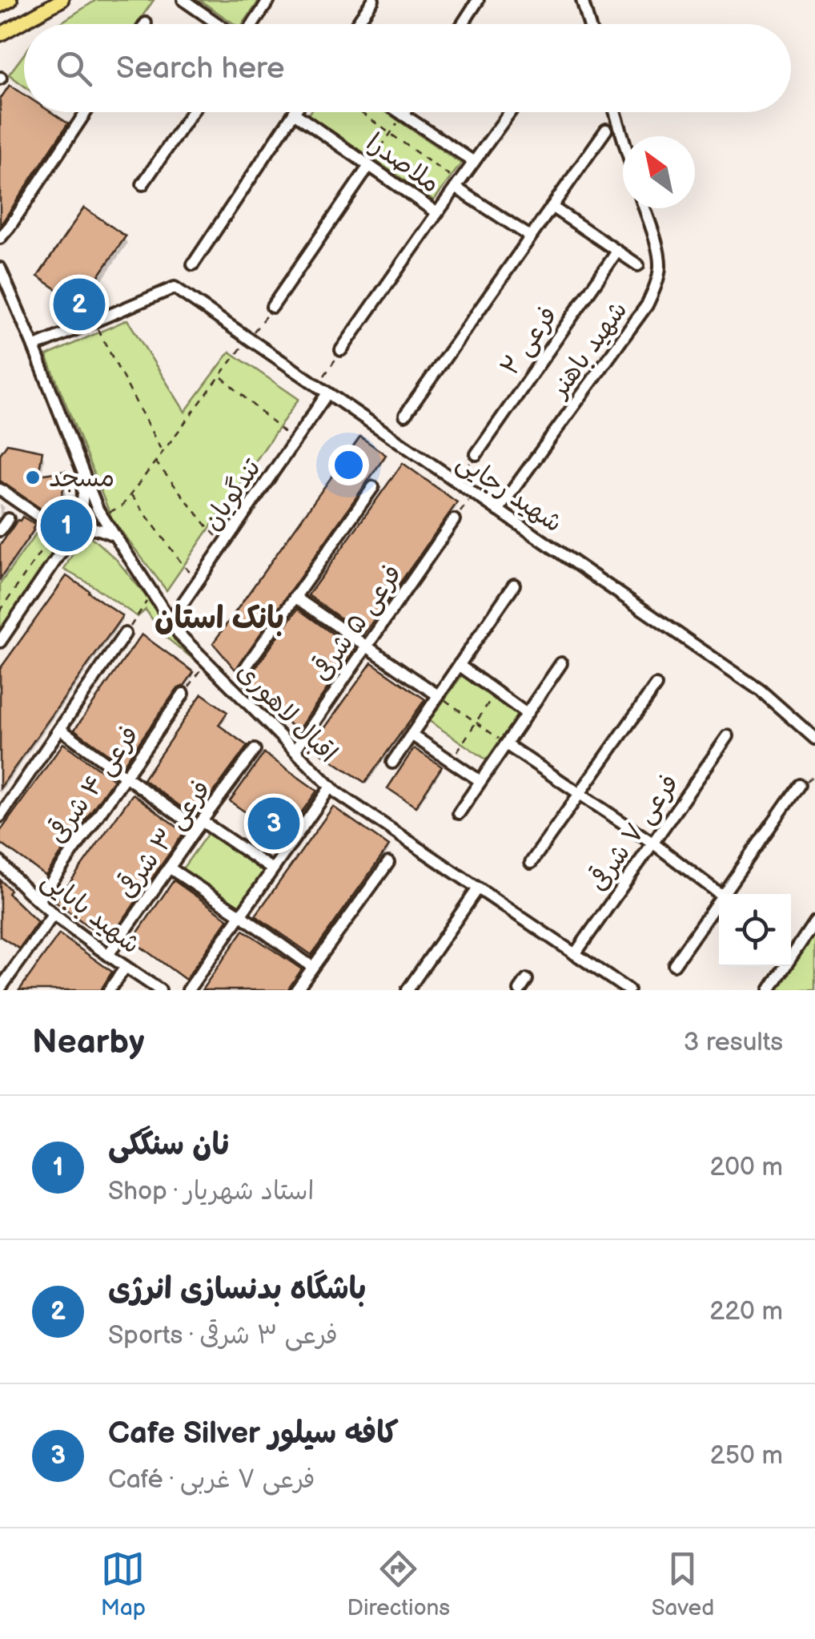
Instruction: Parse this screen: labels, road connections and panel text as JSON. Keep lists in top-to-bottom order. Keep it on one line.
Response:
{"streets":{"street":["ملاصدرا","فرعی ۲","شهید باهنر","شهید رجایی","تندگویان","فرعی ۵ شرقی","اقبال لاهوری","فرعی ۴ شرقی","فرعی ۷ شرقی","فرعی ۳ شرقی","شهید بابایی"]},"crossings":[["شهید باهنر","شهید رجایی"],["شهید رجایی","تندگویان"],["تندگویان","اقبال لاهوری"],["فرعی ۵ شرقی","اقبال لاهوری"],["اقبال لاهوری","فرعی ۷ شرقی"],["فرعی ۴ شرقی","شهید بابایی"],["فرعی ۳ شرقی","شهید بابایی"]],"districts":["بانک استان"],"places":["مسجد"],"north":"top left","page":{"search":"Search here","pins":["2","1","3"],"heading":["Nearby","3 results"],"list":[{"mark":"1","name":"نان سنگکی","note":"Shop · استاد شهریار","value":"200 m"},{"mark":"2","name":"باشگاه بدنسازی انرژی","note":"Sports · فرعی ۳ شرقی","value":"220 m"},{"mark":"3","name":"Cafe Silver کافه سیلور","note":"Café · فرعی ۷ غربی","value":"250 m"}],"nav":["Map","Directions","Saved"]}}
